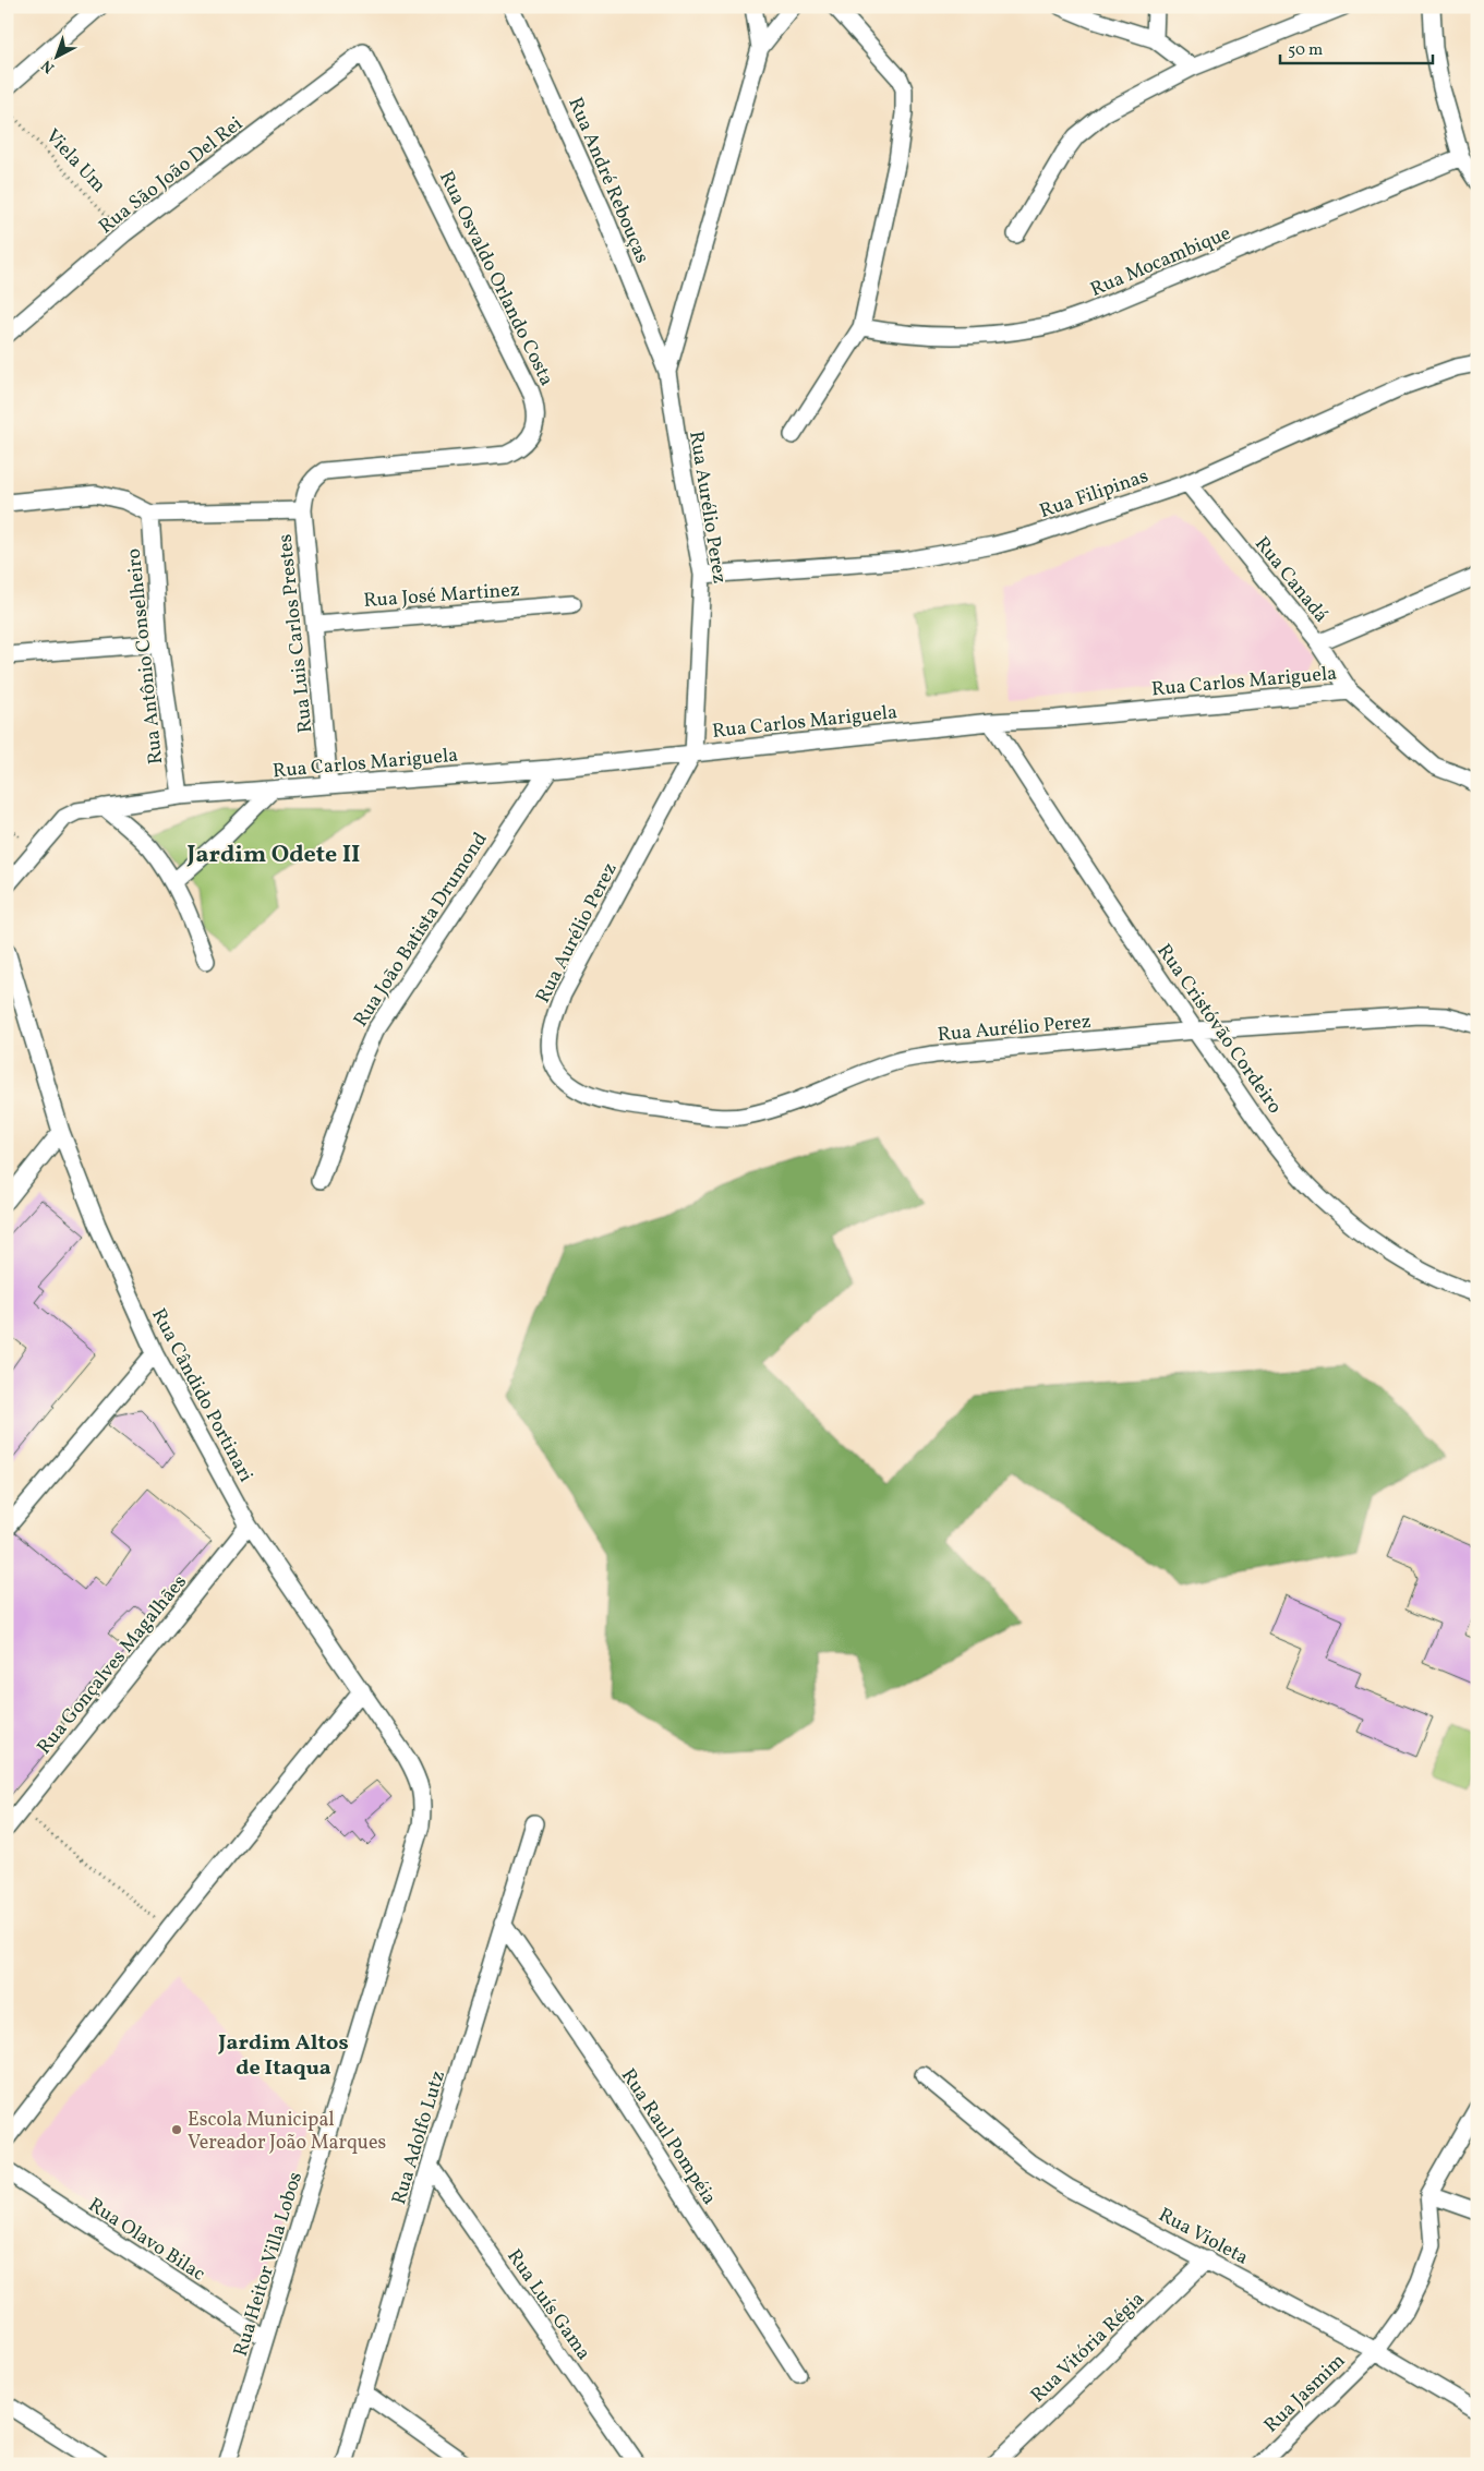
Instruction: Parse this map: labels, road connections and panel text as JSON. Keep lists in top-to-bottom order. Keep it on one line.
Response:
{"streets":{"street":["Rua São João Del Rei","Rua André Rebouças","Rua Mocambique","Rua Osvaldo Orlando Costa","Rua Filipinas","Rua Aurélio Perez","Rua Canadá","Rua José Martinez","Rua Luis Carlos Prestes","Rua Antônio Conselheiro","Rua Carlos Mariguela","Rua João Batista Drumond","Rua Cristóvão Cordeiro","Rua Cândido Portinari","Rua Gonçalves Magalhães","Rua Raul Pompéia","Rua Adolfo Lutz","Rua Violeta","Rua Olavo Bilac","Rua Heitor Villa Lobos","Rua Luís Gama","Rua Vitória Régia","Rua Jasmim"],"path":["Viela Um"]},"crossings":[["Viela Um","Rua São João Del Rei"],["Rua São João Del Rei","Rua Osvaldo Orlando Costa"],["Rua André Rebouças","Rua Aurélio Perez"],["Rua Osvaldo Orlando Costa","Rua Luis Carlos Prestes"],["Rua Filipinas","Rua Aurélio Perez"],["Rua Filipinas","Rua Canadá"],["Rua Aurélio Perez","Rua Carlos Mariguela"],["Rua Aurélio Perez","Rua Cristóvão Cordeiro"],["Rua José Martinez","Rua Luis Carlos Prestes"],["Rua Luis Carlos Prestes","Rua Carlos Mariguela"],["Rua Antônio Conselheiro","Rua Carlos Mariguela"],["Rua Carlos Mariguela","Rua João Batista Drumond"],["Rua Carlos Mariguela","Rua Cristóvão Cordeiro"],["Rua Cândido Portinari","Rua Gonçalves Magalhães"],["Rua Cândido Portinari","Rua Heitor Villa Lobos"],["Rua Raul Pompéia","Rua Adolfo Lutz"],["Rua Adolfo Lutz","Rua Luís Gama"],["Rua Violeta","Rua Vitória Régia"],["Rua Violeta","Rua Jasmim"],["Rua Olavo Bilac","Rua Heitor Villa Lobos"]],"districts":["Jardim Odete II","Jardim Altos de Itaqua"],"places":["Escola Municipal Vereador João Marques"],"scale_bar":"50 m","north":"bottom left"}
